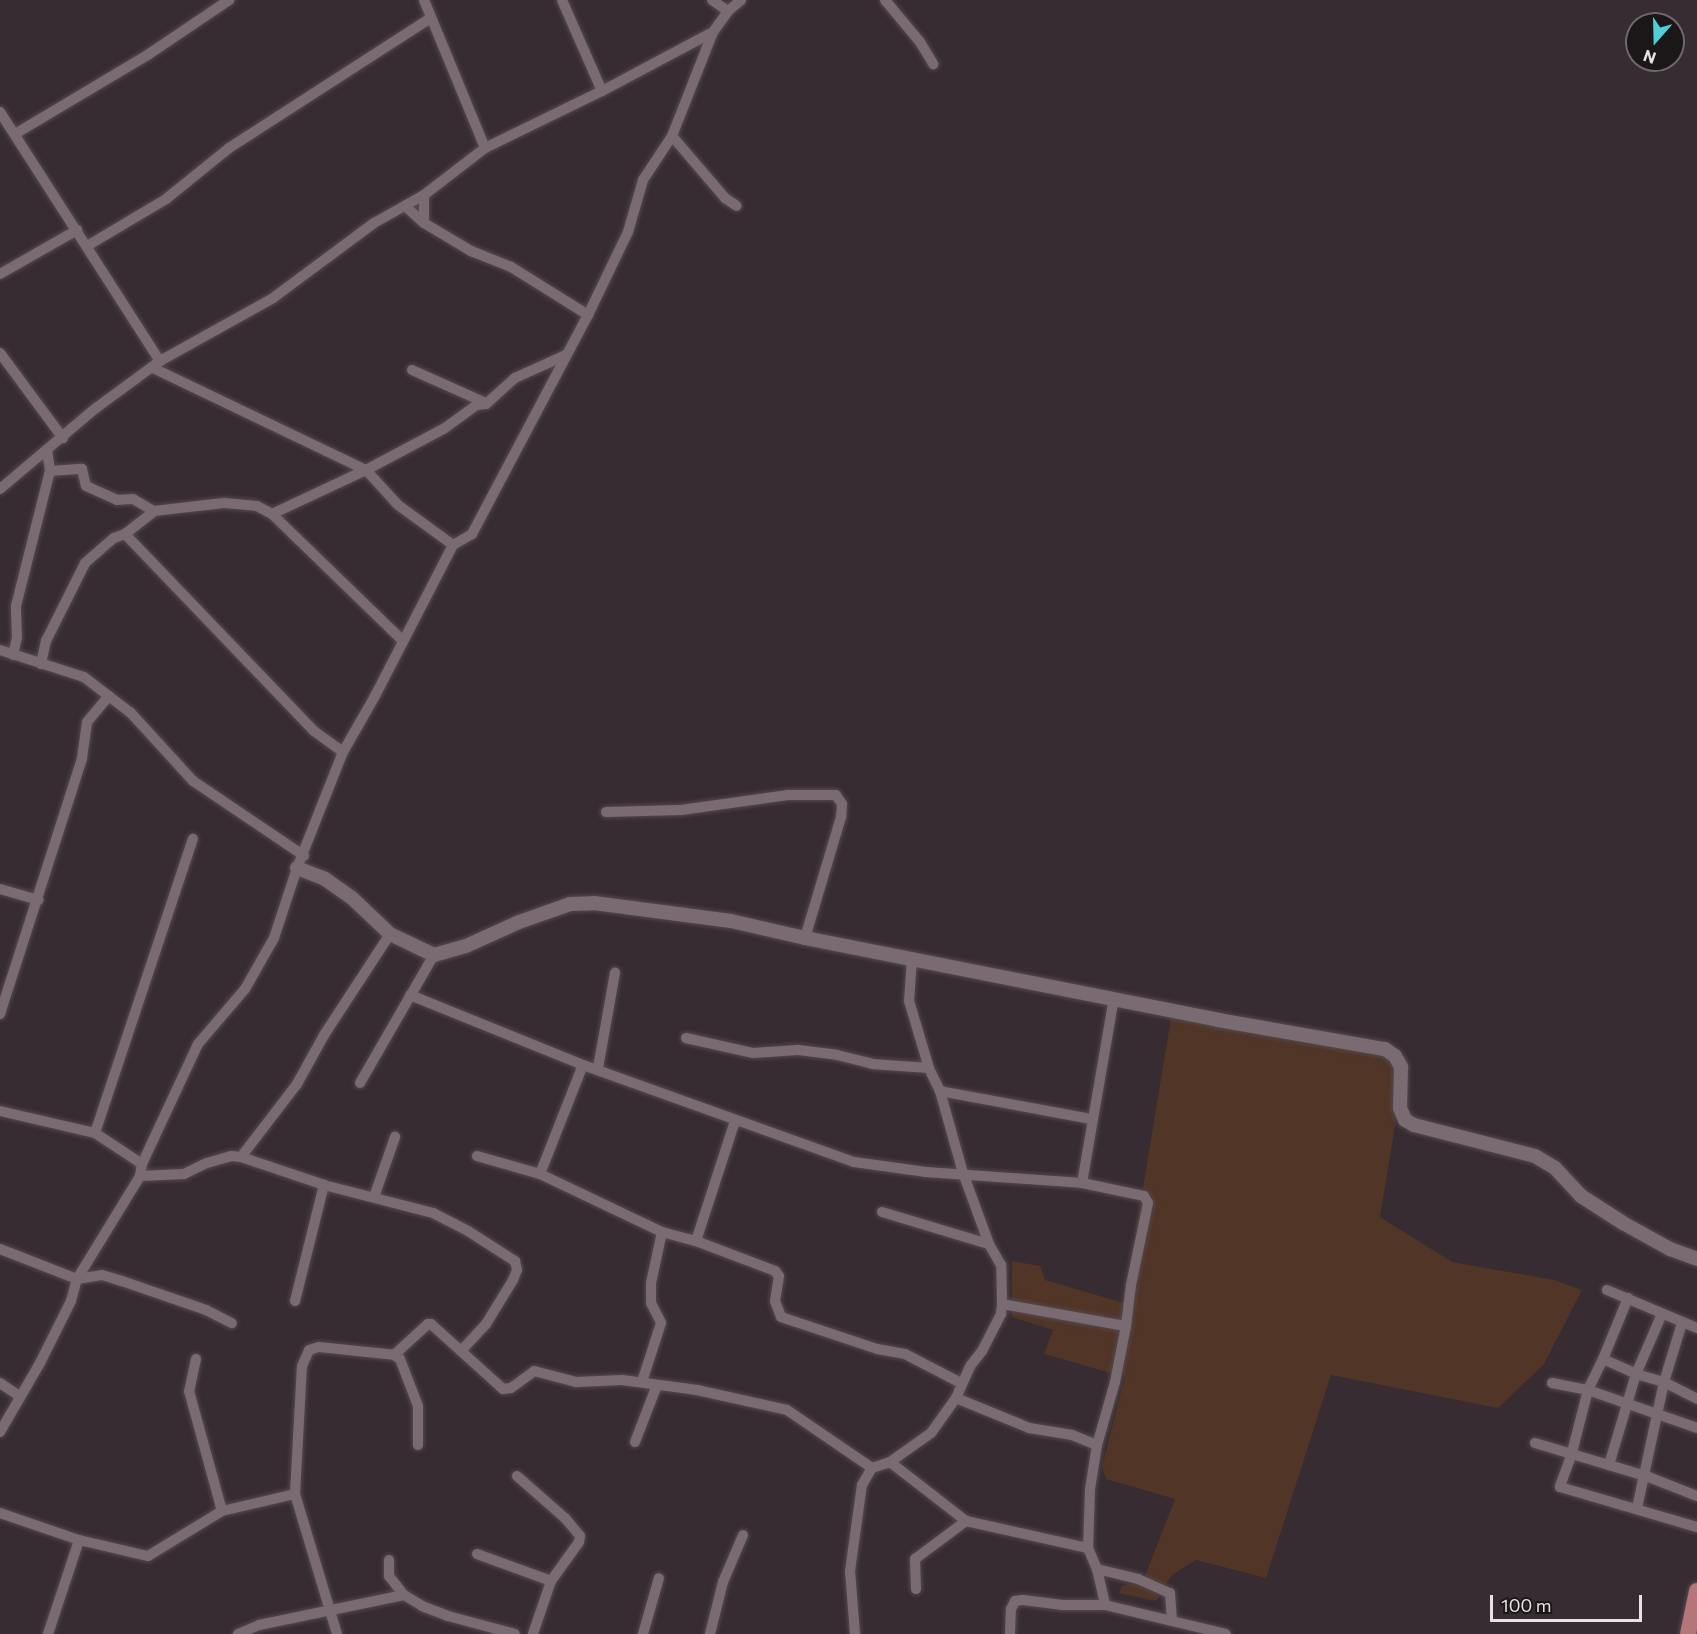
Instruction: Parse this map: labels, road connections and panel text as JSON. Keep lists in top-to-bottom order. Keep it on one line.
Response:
{"scale_bar":"100 m","north":"bottom"}
